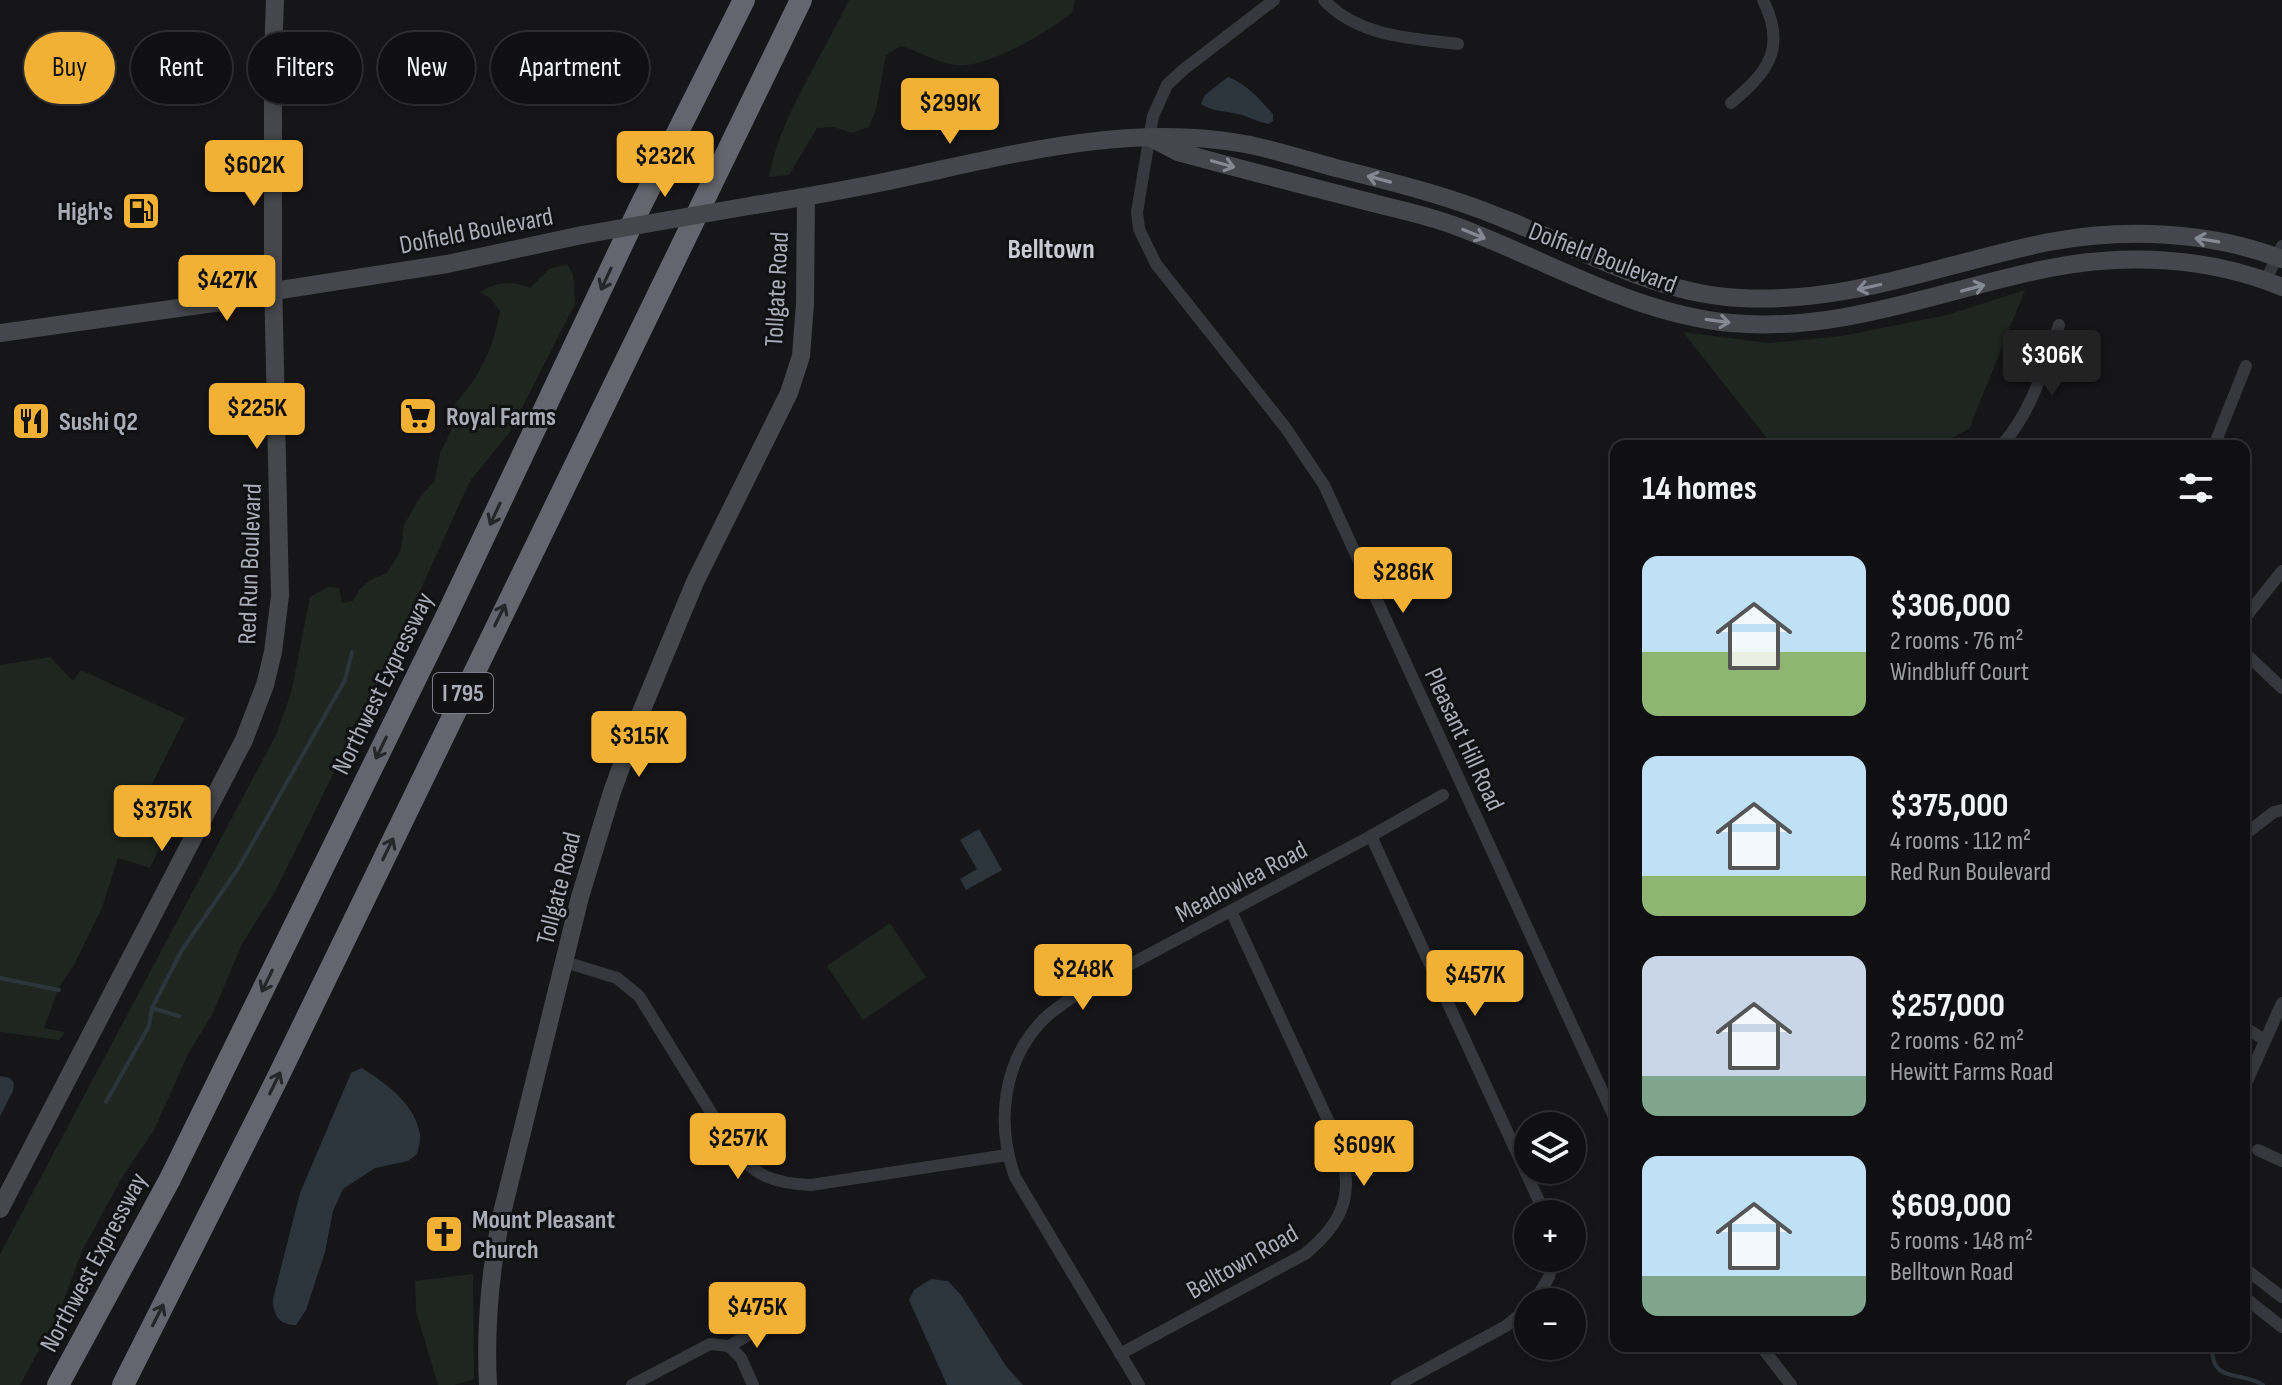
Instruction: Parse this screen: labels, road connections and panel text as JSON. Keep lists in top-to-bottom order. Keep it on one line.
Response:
{"streets":{"highway":["Northwest Expressway","I 795"],"main road":["Dolfield Boulevard","Tollgate Road","Red Run Boulevard"],"street":["Pleasant Hill Road","Meadowlea Road","Belltown Road"]},"crossings":[["Dolfield Boulevard","Tollgate Road"],["Dolfield Boulevard","Red Run Boulevard"],["Dolfield Boulevard","Pleasant Hill Road"],["Meadowlea Road","Belltown Road"]],"districts":["Belltown"],"places":{"fuel station":["High's"],"supermarket":["Royal Farms"],"restaurant":["Sushi Q2"],"church":["Mount Pleasant Church"]},"page":{"chip":["Buy","Rent","Filters","New","Apartment"],"price":["$299K","$232K","$602K","$427K","$306K","$225K","$286K","$315K","$375K","$248K","$457K","$257K","$609K","$475K"],"heading":"14 homes","list":[{"name":"$306,000","note":"2 rooms · 76 m² · Windbluff Court"},{"name":"$375,000","note":"4 rooms · 112 m² · Red Run Boulevard"},{"name":"$257,000","note":"2 rooms · 62 m² · Hewitt Farms Road"},{"name":"$609,000","note":"5 rooms · 148 m² · Belltown Road"}],"map_buttons":["+","−"]}}
